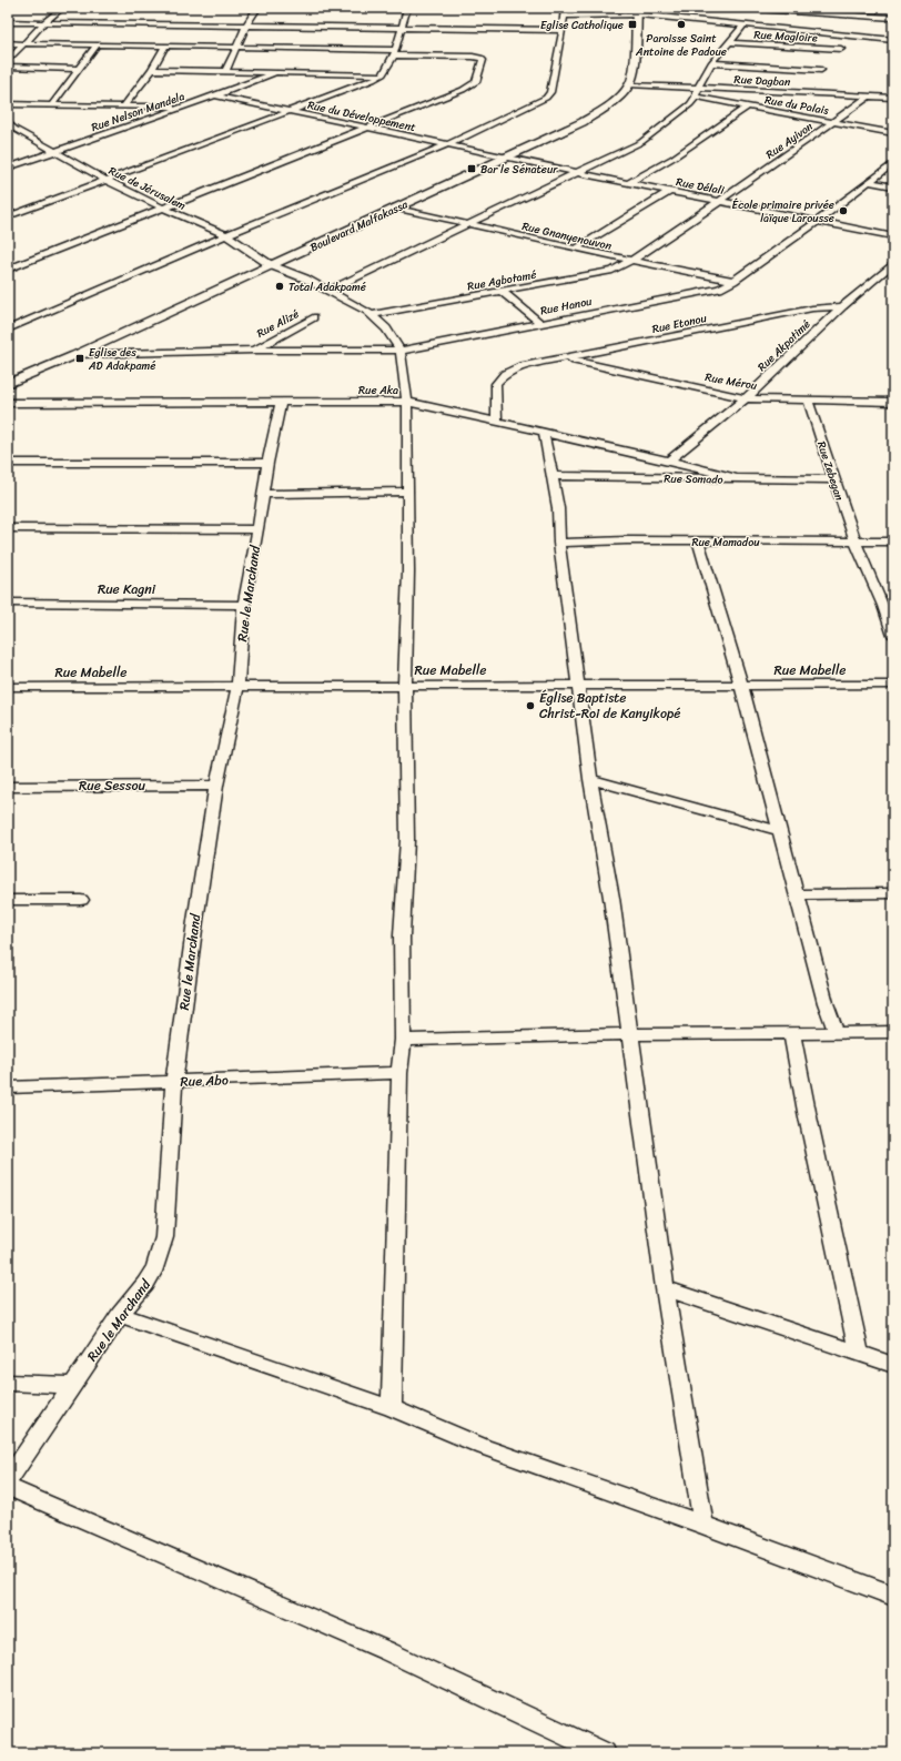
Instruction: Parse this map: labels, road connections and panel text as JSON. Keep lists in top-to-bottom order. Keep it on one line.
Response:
{"streets":{"street":["Rue Magloire","Rue Dagban","Rue du Palais","Rue Nelson Mandela","Rue du Développement","Rue Ayivon","Rue Délali","Rue de Jérusalem","Boulevard Malfakassa","Rue Gnanyenouvon","Rue Agbotamé","Rue Hanou","Rue Alizé","Rue Etonou","Rue Akpatimé","Rue Mérou","Rue Aka","Rue Zebegan","Rue Somado","Rue Mamadou","Rue Kagni","Rue le Marchand","Rue Mabelle","Rue Sessou","Rue Abo"]},"crossings":[["Rue Dagban","Rue Ayivon"],["Rue Dagban","Boulevard Malfakassa"],["Rue du Palais","Rue Ayivon"],["Rue Nelson Mandela","Rue du Développement"],["Rue Nelson Mandela","Rue de Jérusalem"],["Rue du Développement","Rue Délali"],["Rue du Développement","Boulevard Malfakassa"],["Rue Ayivon","Rue Délali"],["Rue Ayivon","Rue Gnanyenouvon"],["Rue Ayivon","Rue Agbotamé"],["Rue Délali","Boulevard Malfakassa"],["Rue Délali","Rue Hanou"],["Rue de Jérusalem","Boulevard Malfakassa"],["Rue de Jérusalem","Rue Agbotamé"],["Rue de Jérusalem","Rue Hanou"],["Boulevard Malfakassa","Rue Gnanyenouvon"],["Boulevard Malfakassa","Rue Hanou"],["Rue Gnanyenouvon","Rue Agbotamé"],["Rue Gnanyenouvon","Rue Hanou"],["Rue Hanou","Rue Alizé"],["Rue Etonou","Rue Akpatimé"],["Rue Etonou","Rue Mérou"],["Rue Etonou","Rue Aka"],["Rue Akpatimé","Rue Mérou"],["Rue Akpatimé","Rue Aka"],["Rue Mérou","Rue Zebegan"],["Rue Aka","Rue Somado"],["Rue Aka","Rue le Marchand"],["Rue Zebegan","Rue Somado"],["Rue Zebegan","Rue Mamadou"],["Rue Kagni","Rue le Marchand"],["Rue le Marchand","Rue Mabelle"],["Rue le Marchand","Rue Sessou"],["Rue le Marchand","Rue Abo"]],"places":{"transit":["Eglise Catholique","Bar le Sénateur","Eglise des AD Adakpamé"],"other":["Paroisse Saint Antoine de Padoue","École primaire privée laïque Larousse","Total Adakpamé","Église Baptiste Christ-Roi de Kanyikopé"]}}
